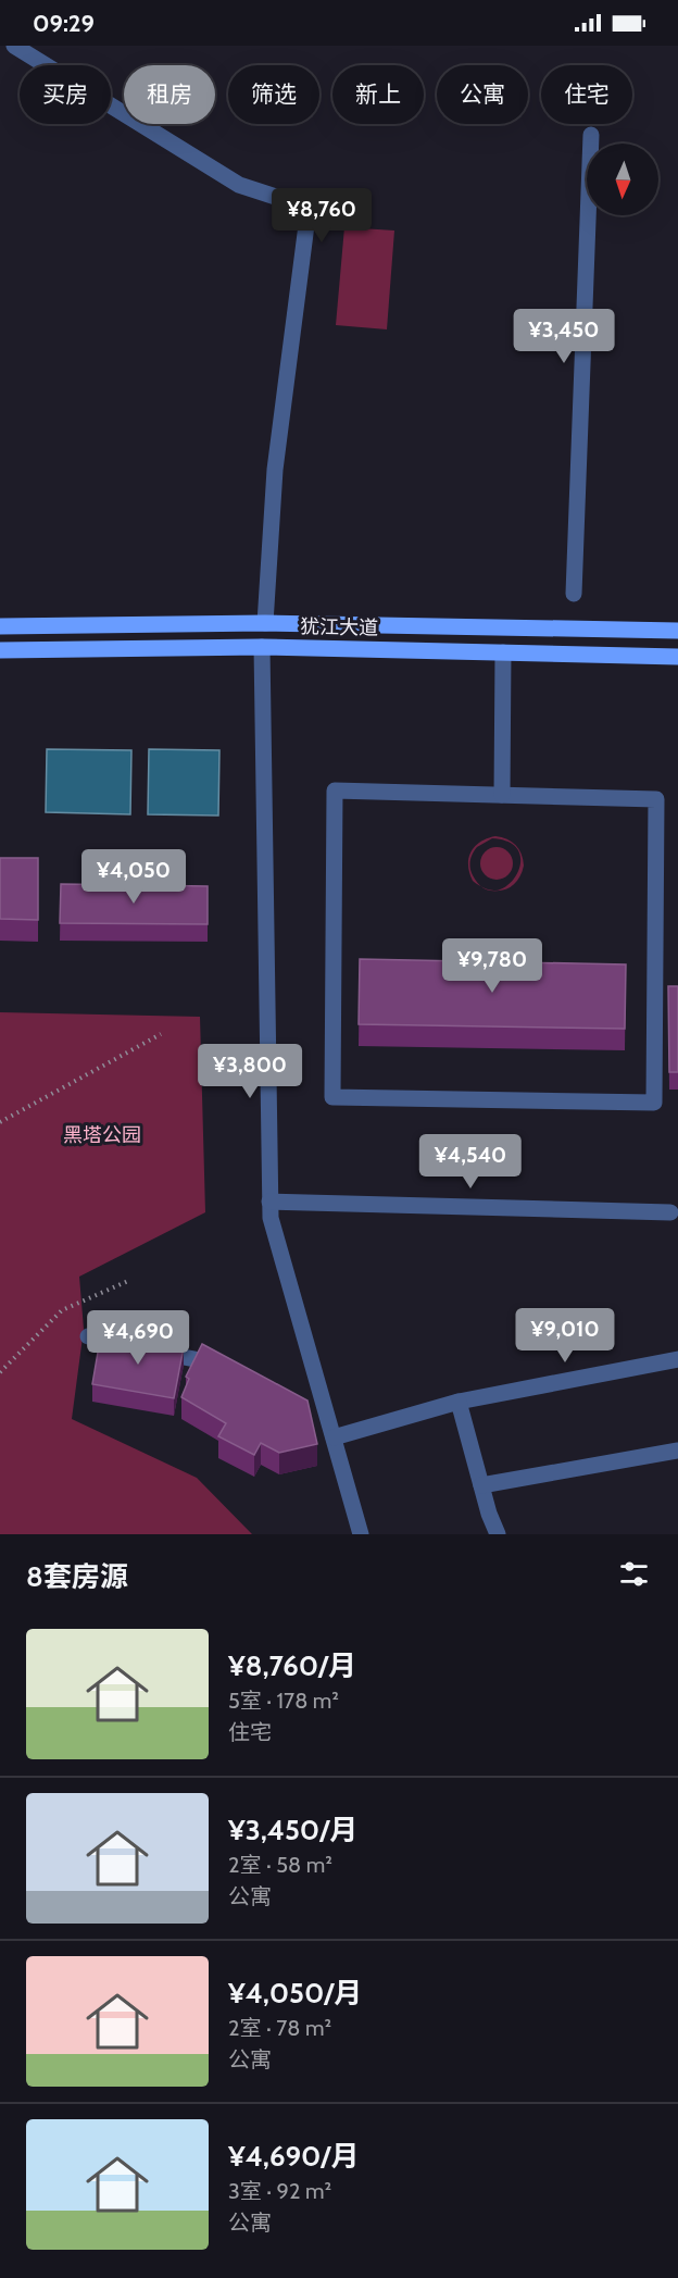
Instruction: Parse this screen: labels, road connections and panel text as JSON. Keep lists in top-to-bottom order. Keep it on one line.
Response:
{"streets":{"main road":["犹江大道"]},"parks":["黑塔公园"],"north":"bottom","page":{"status":"09:29","chip":["买房","租房","筛选","新上","公寓","住宅"],"price":["¥8,760","¥3,450","¥4,050","¥9,780","¥3,800","¥4,540","¥9,010","¥4,690"],"heading":"8套房源","list":[{"name":"¥8,760/月","note":"5室 · 178 m² · 住宅"},{"name":"¥3,450/月","note":"2室 · 58 m² · 公寓"},{"name":"¥4,050/月","note":"2室 · 78 m² · 公寓"},{"name":"¥4,690/月","note":"3室 · 92 m² · 公寓"}]}}
